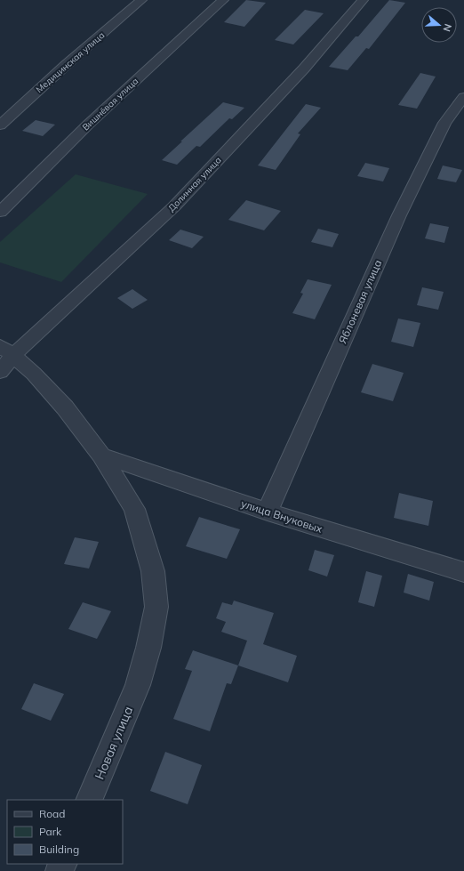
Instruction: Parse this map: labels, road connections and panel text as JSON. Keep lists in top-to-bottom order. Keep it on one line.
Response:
{"streets":{"street":["Медицинская улица","Вишнёвая улица","Долинная улица","Яблоневая улица","улица Внуковых","Новая улица"]},"crossings":[["Долинная улица","Новая улица"],["Яблоневая улица","улица Внуковых"],["улица Внуковых","Новая улица"]],"legend":["Road","Park","Building"],"north":"right"}
